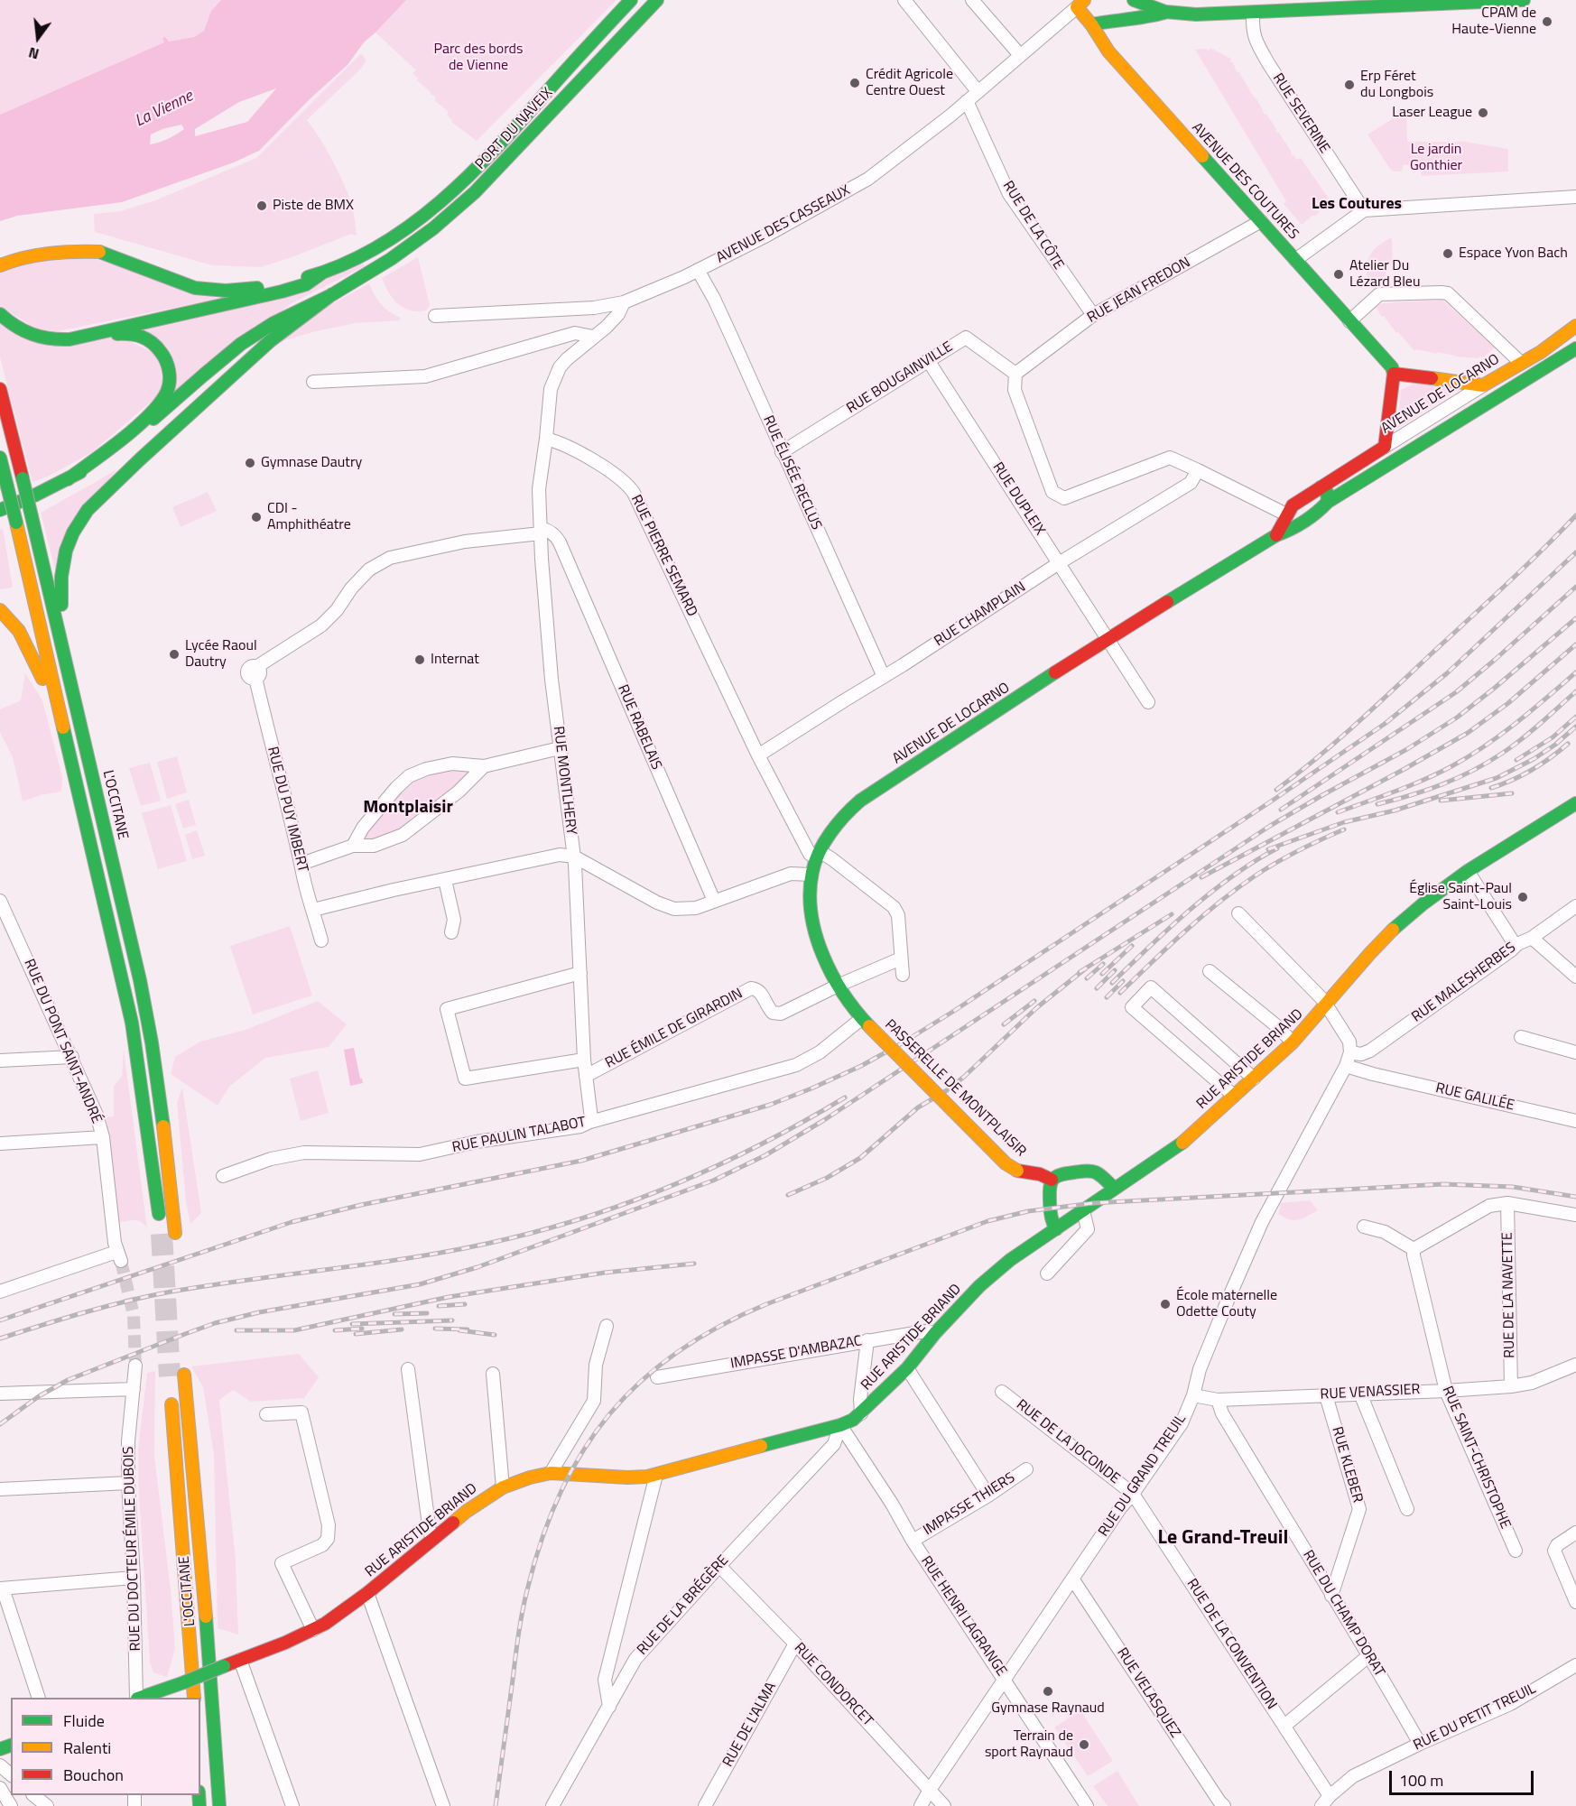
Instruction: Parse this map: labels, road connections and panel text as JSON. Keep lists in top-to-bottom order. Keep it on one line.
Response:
{"streets":{"main road":["PORT DU NAVEIX","AVENUE DES COUTURES","AVENUE DE LOCARNO","L'OCCITANE","RUE ARISTIDE BRIAND","PASSERELLE DE MONTPLAISIR"],"street":["RUE SEVERINE","AVENUE DES CASSEAUX","RUE DE LA CÔTE","RUE JEAN FREDON","RUE BOUGAINVILLE","RUE ÉLISÉE RECLUS","RUE DUPLEIX","RUE PIERRE SEMARD","RUE CHAMPLAIN","RUE RABELAIS","RUE MONTLHERY","RUE DU PUY IMBERT","RUE MALESHERBES","RUE ÉMILE DE GIRARDIN","RUE DU PONT SAINT-ANDRÉ","RUE GALILÉE","RUE PAULIN TALABOT","RUE DE LA NAVETTE","IMPASSE D'AMBAZAC","RUE VENASSIER","RUE DE LA JOCONDE","RUE SAINT-CHRISTOPHE","RUE KLEBER","RUE DU GRAND TREUIL","IMPASSE THIERS","RUE DU DOCTEUR ÉMILE DUBOIS","RUE DE LA BRÉGÈRE","RUE DU CHAMP DORAT","RUE HENRI LAGRANGE","RUE DE LA CONVENTION","RUE CONDORCET","RUE VELASQUEZ","RUE DU PETIT TREUIL","RUE DE L'ALMA"]},"crossings":[["AVENUE DES COUTURES","AVENUE DES CASSEAUX"],["AVENUE DES COUTURES","RUE JEAN FREDON"],["AVENUE DES CASSEAUX","RUE DE LA CÔTE"],["AVENUE DES CASSEAUX","RUE ÉLISÉE RECLUS"],["RUE DE LA CÔTE","RUE JEAN FREDON"],["RUE JEAN FREDON","RUE BOUGAINVILLE"],["RUE BOUGAINVILLE","RUE ÉLISÉE RECLUS"],["RUE BOUGAINVILLE","RUE DUPLEIX"],["AVENUE DE LOCARNO","RUE DUPLEIX"],["AVENUE DE LOCARNO","RUE PIERRE SEMARD"],["AVENUE DE LOCARNO","RUE ÉMILE DE GIRARDIN"],["AVENUE DE LOCARNO","PASSERELLE DE MONTPLAISIR"],["AVENUE DE LOCARNO","RUE PAULIN TALABOT"],["RUE ÉLISÉE RECLUS","RUE CHAMPLAIN"],["RUE DUPLEIX","RUE CHAMPLAIN"],["RUE PIERRE SEMARD","RUE CHAMPLAIN"],["RUE PIERRE SEMARD","RUE MONTLHERY"],["RUE PIERRE SEMARD","RUE ÉMILE DE GIRARDIN"],["RUE RABELAIS","RUE MONTLHERY"],["RUE RABELAIS","RUE DU PUY IMBERT"],["RUE MONTLHERY","RUE DU PUY IMBERT"],["RUE MONTLHERY","RUE ÉMILE DE GIRARDIN"],["RUE MONTLHERY","RUE PAULIN TALABOT"],["RUE MALESHERBES","RUE DU GRAND TREUIL"],["RUE ARISTIDE BRIAND","IMPASSE D'AMBAZAC"],["RUE ARISTIDE BRIAND","RUE DE LA BRÉGÈRE"],["RUE ARISTIDE BRIAND","RUE HENRI LAGRANGE"],["PASSERELLE DE MONTPLAISIR","RUE PAULIN TALABOT"],["RUE GALILÉE","RUE DU GRAND TREUIL"],["RUE DE LA NAVETTE","RUE VENASSIER"],["RUE VENASSIER","RUE SAINT-CHRISTOPHE"],["RUE VENASSIER","RUE KLEBER"],["RUE VENASSIER","RUE DU GRAND TREUIL"],["RUE VENASSIER","RUE DU CHAMP DORAT"],["RUE DE LA JOCONDE","RUE DU GRAND TREUIL"],["RUE DE LA JOCONDE","RUE DE LA CONVENTION"],["RUE KLEBER","RUE DU CHAMP DORAT"],["RUE DU GRAND TREUIL","RUE HENRI LAGRANGE"],["RUE DU GRAND TREUIL","RUE DE LA CONVENTION"],["RUE DU GRAND TREUIL","RUE CONDORCET"],["RUE DU GRAND TREUIL","RUE VELASQUEZ"],["IMPASSE THIERS","RUE HENRI LAGRANGE"],["RUE DE LA BRÉGÈRE","RUE HENRI LAGRANGE"],["RUE DE LA BRÉGÈRE","RUE CONDORCET"],["RUE DU CHAMP DORAT","RUE DU PETIT TREUIL"],["RUE DE LA CONVENTION","RUE DU PETIT TREUIL"],["RUE CONDORCET","RUE DE L'ALMA"]],"districts":["Les Coutures","Montplaisir","Le Grand-Treuil"],"water":["La Vienne"],"parks":["Parc des bords de Vienne","Le jardin Gonthier"],"places":["CPAM de Haute-Vienne","Crédit Agricole Centre Ouest","Erp Féret du Longbois","Laser League","Piste de BMX","Espace Yvon Bach","Atelier Du Lézard Bleu","Gymnase Dautry","CDI - Amphithéatre","Lycée Raoul Dautry","Internat","Église Saint-Paul Saint-Louis","École maternelle Odette Couty","Gymnase Raynaud","Terrain de sport Raynaud"],"legend":["Fluide","Ralenti","Bouchon"],"scale_bar":"100 m","north":"bottom"}
